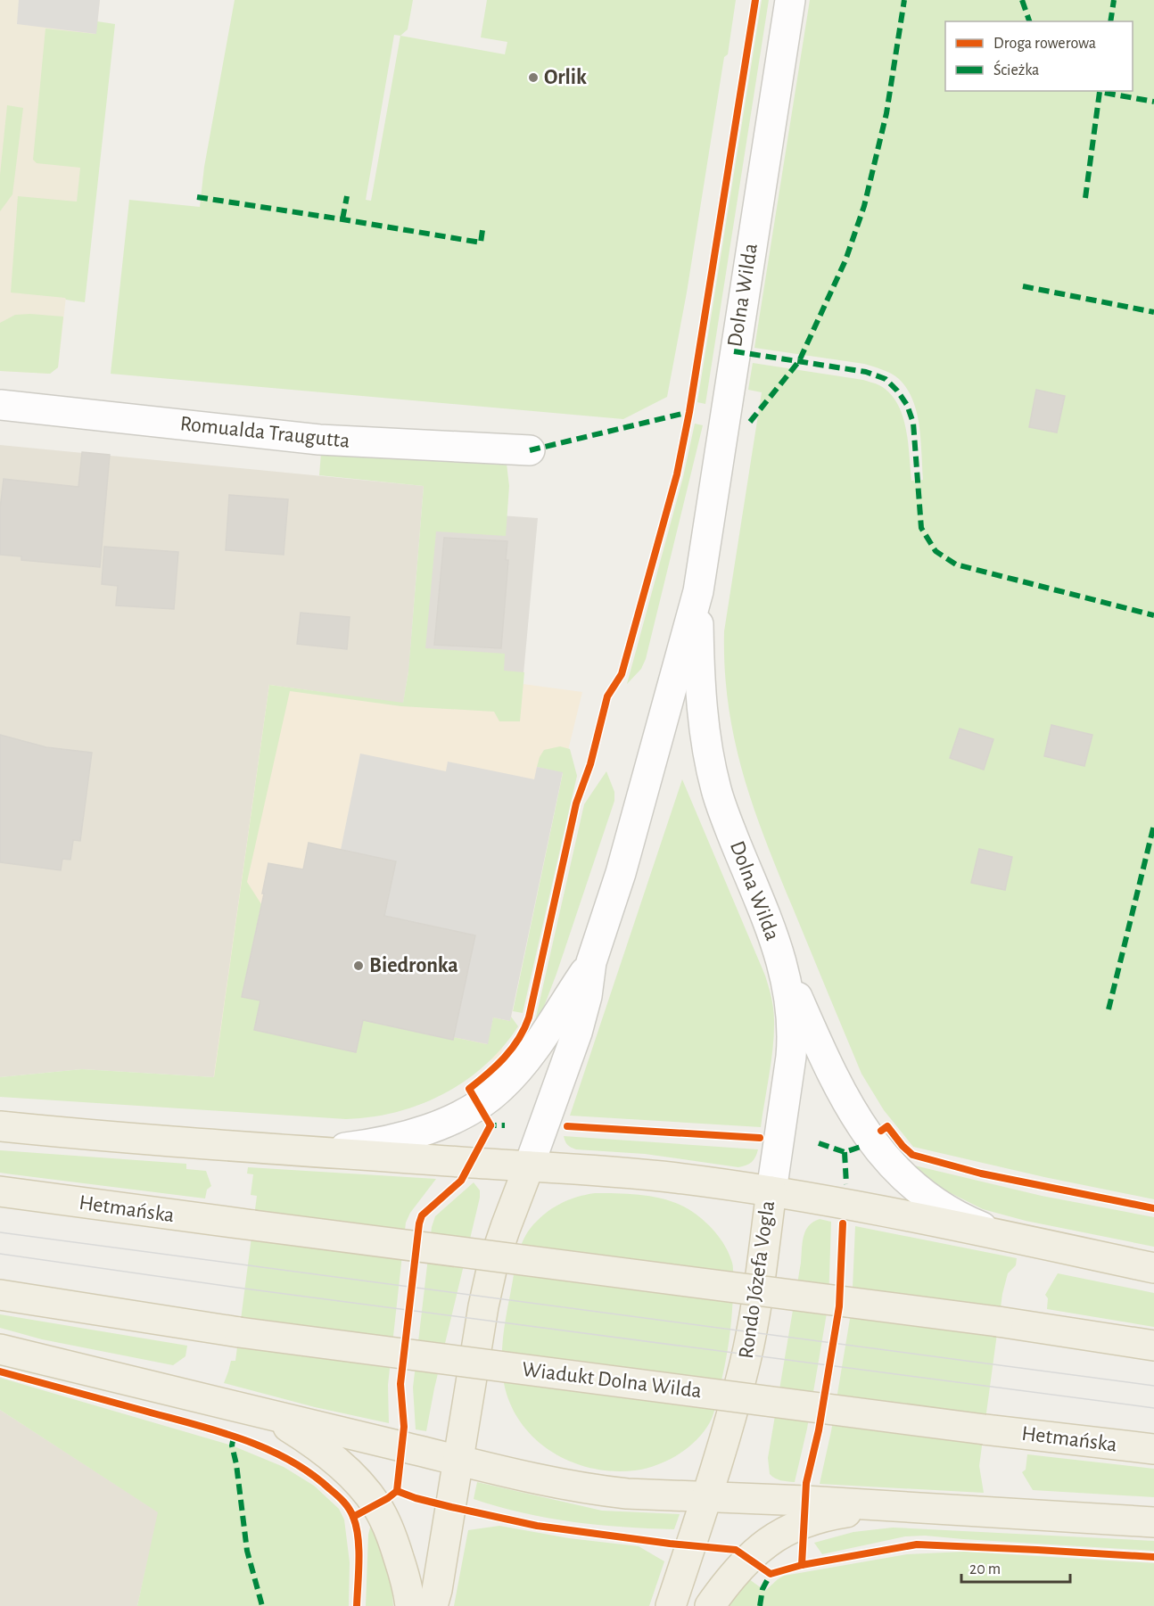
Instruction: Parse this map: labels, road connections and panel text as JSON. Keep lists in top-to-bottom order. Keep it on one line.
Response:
{"streets":{"main road":["Hetmańska","Rondo Józefa Vogla","Wiadukt Dolna Wilda"],"street":["Dolna Wilda","Romualda Traugutta"]},"crossings":[["Dolna Wilda","Rondo Józefa Vogla"],["Hetmańska","Wiadukt Dolna Wilda"]],"places":["Orlik","Biedronka"],"legend":["Droga rowerowa","Ścieżka"],"scale_bar":"20 m"}
